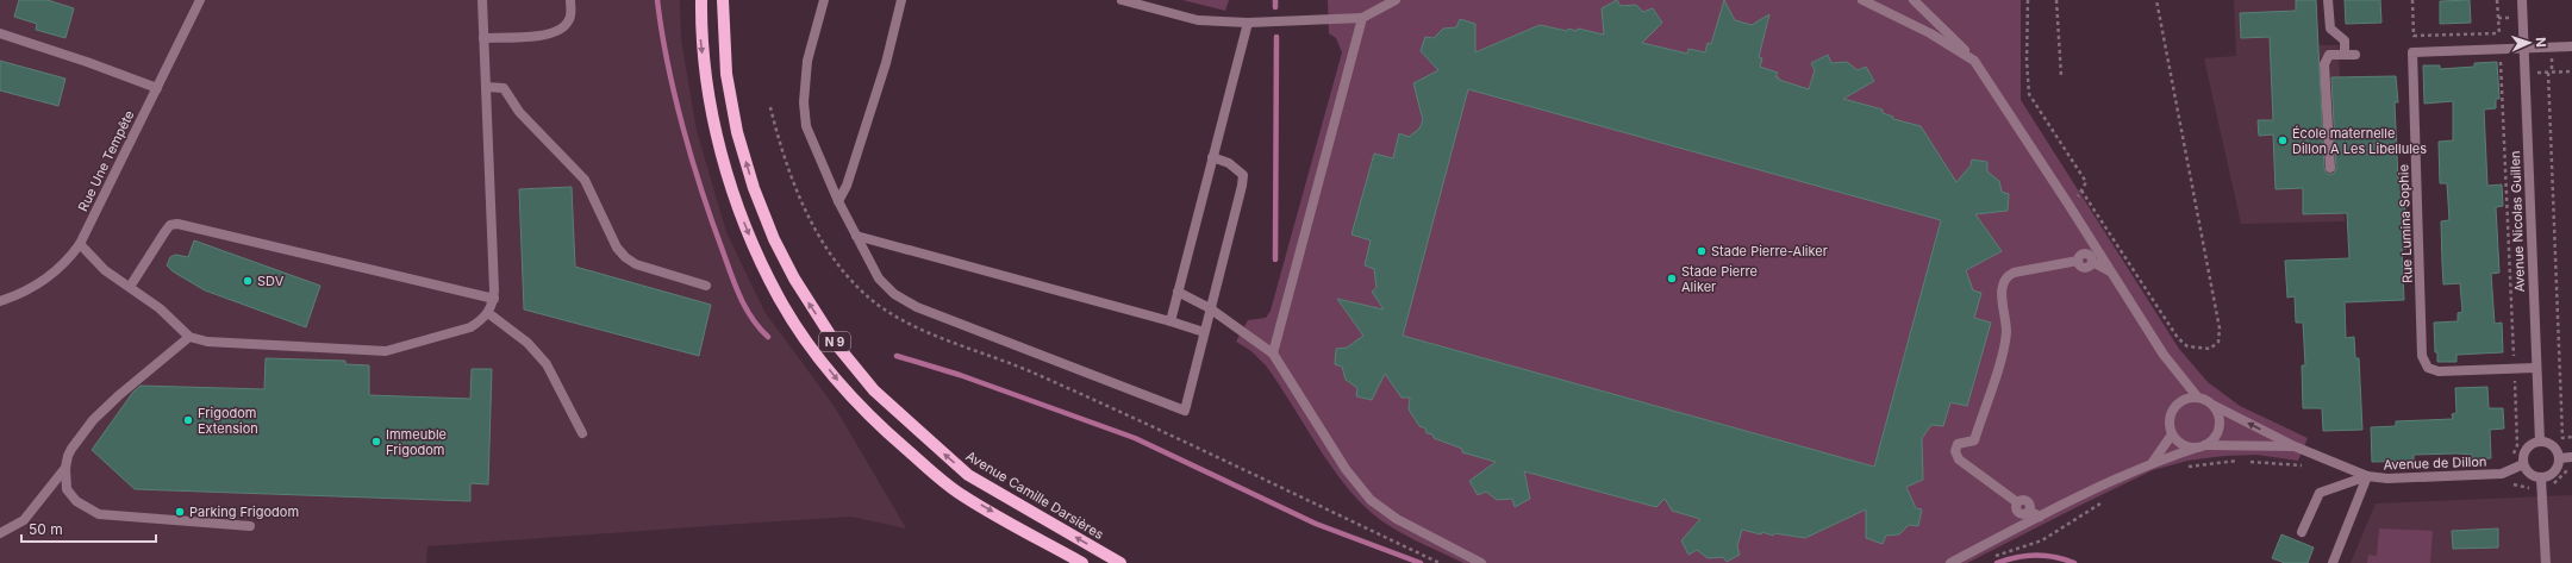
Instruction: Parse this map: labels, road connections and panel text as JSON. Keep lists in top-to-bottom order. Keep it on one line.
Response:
{"streets":{"main road":["N 9","Avenue Camille Darsières"],"street":["Rue Une Tempête","Avenue Nicolas Guillen","Rue Lumina Sophie","Avenue de Dillon"]},"crossings":[["Avenue Nicolas Guillen","Rue Lumina Sophie"],["Avenue Nicolas Guillen","Avenue de Dillon"]],"places":["École maternelle Dillon A Les Libellules","Stade Pierre-Aliker","Stade Pierre Aliker","SDV","Frigodom Extension","Immeuble Frigodom","Parking Frigodom"],"scale_bar":"50 m","north":"right"}
